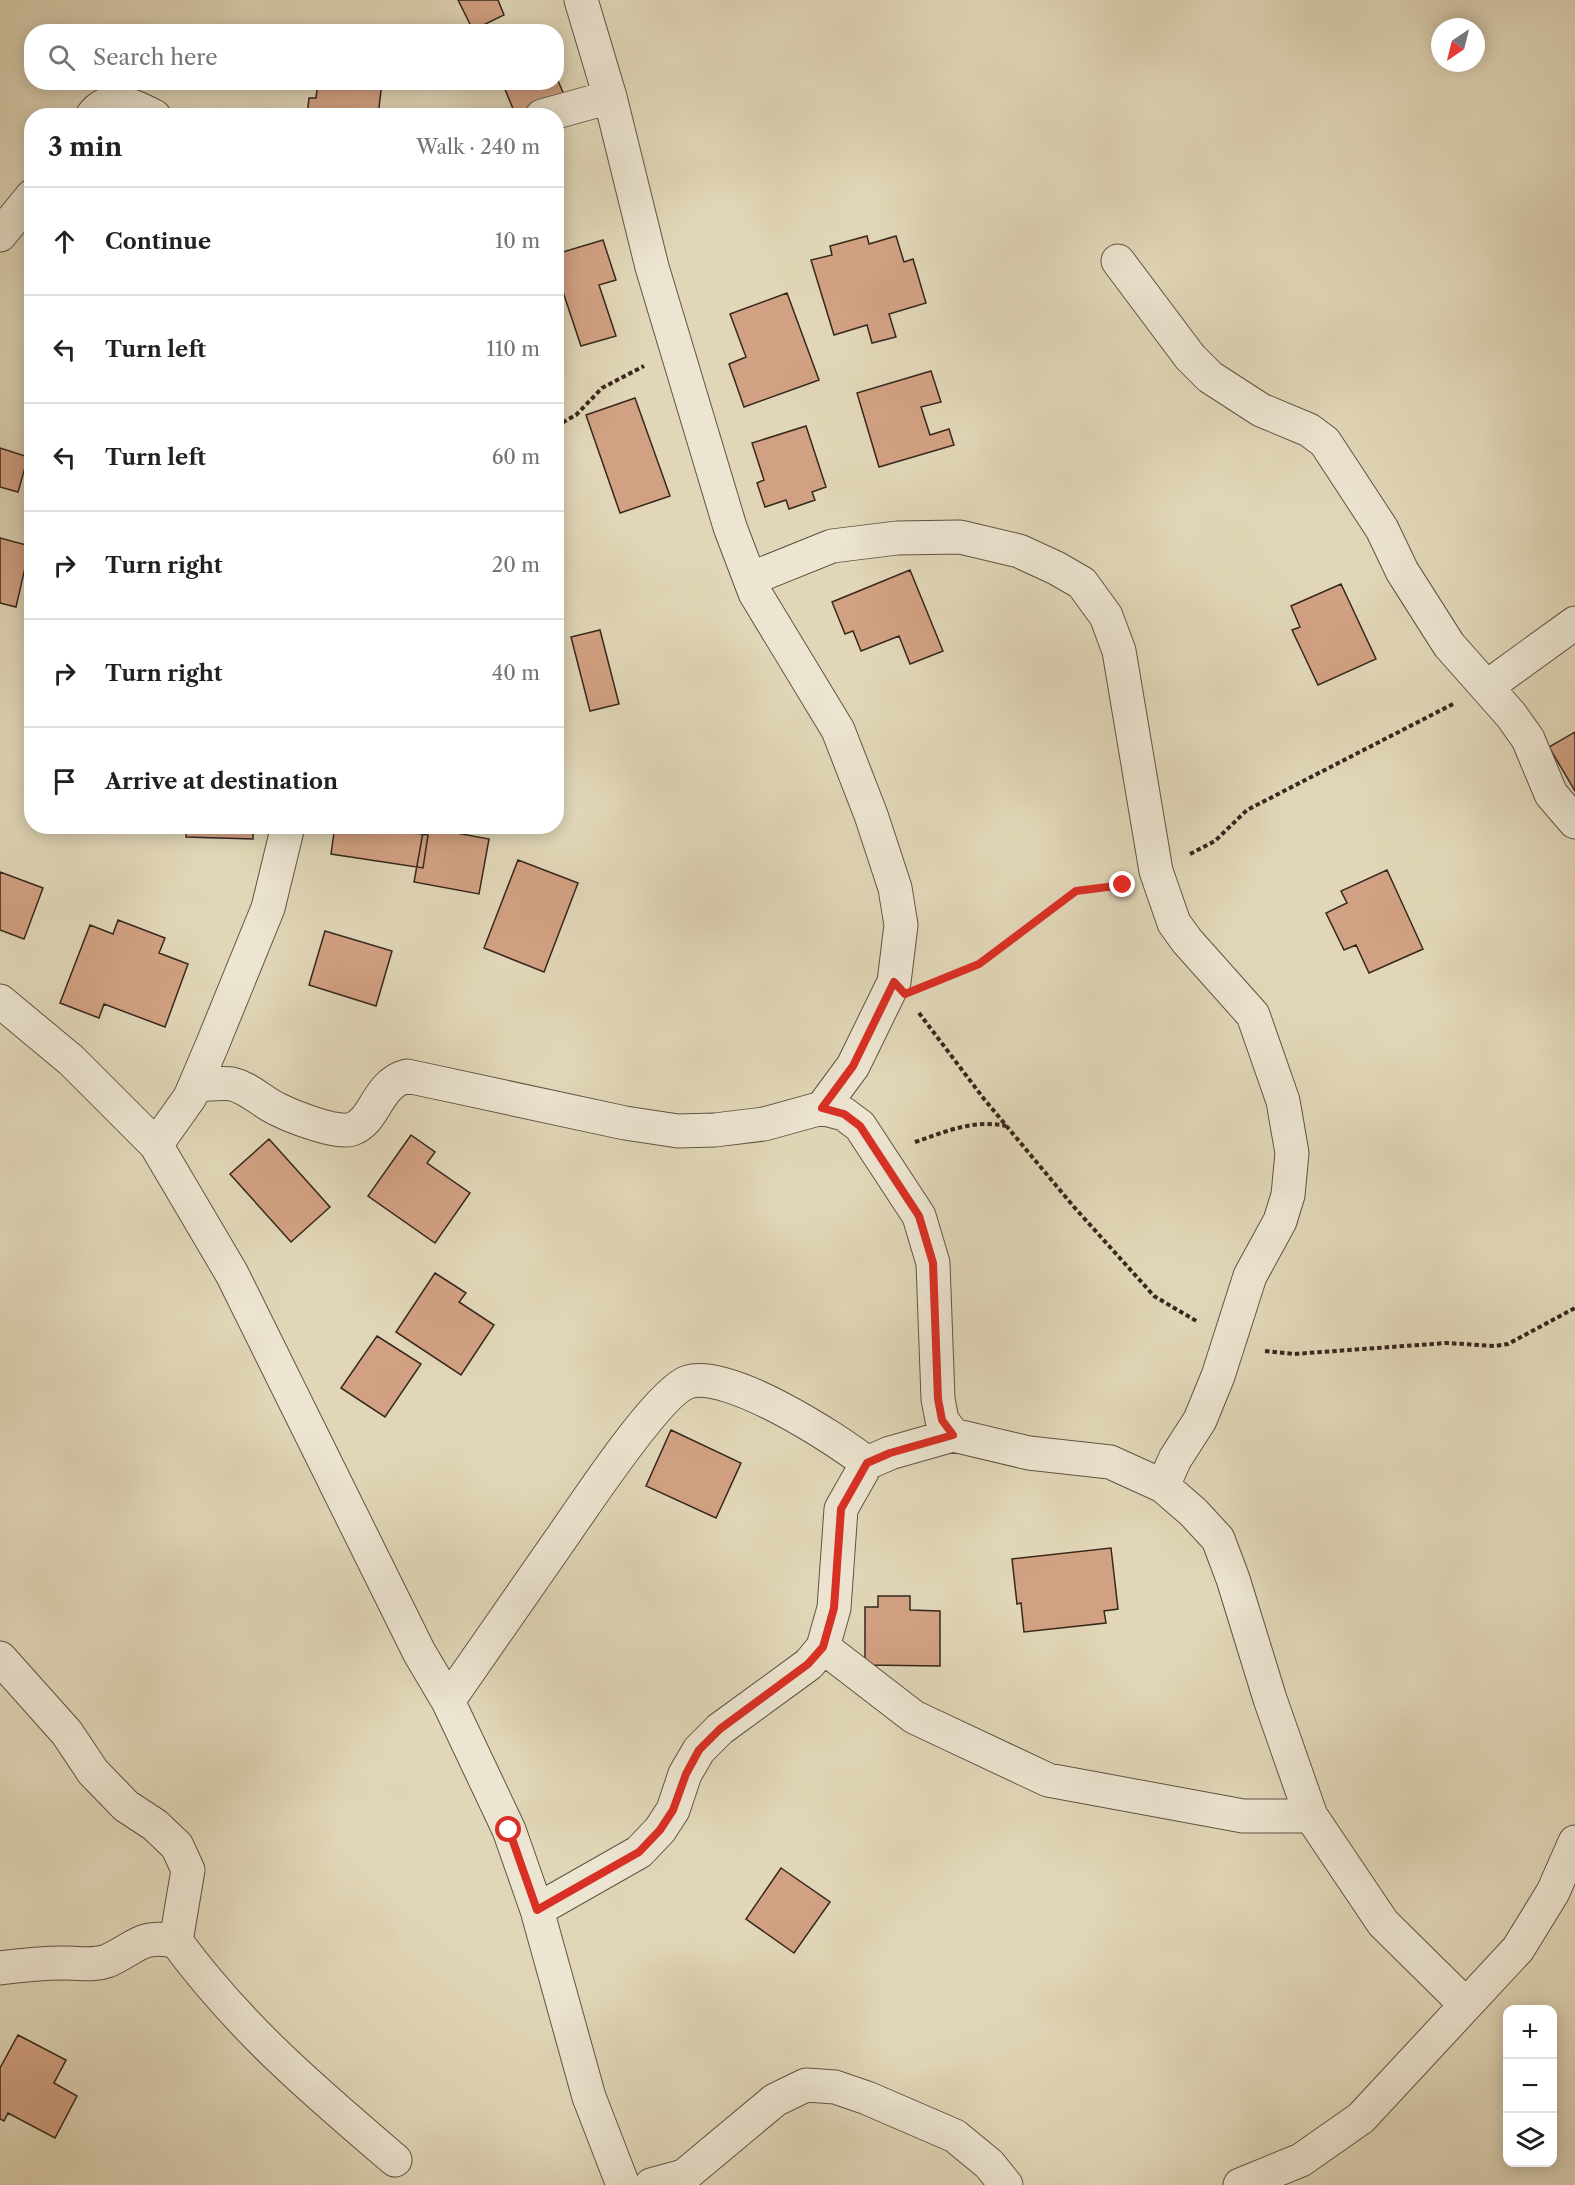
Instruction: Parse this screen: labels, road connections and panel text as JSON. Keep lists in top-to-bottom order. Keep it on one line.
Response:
{"north":"bottom left","page":{"search":"Search here","heading":["3 min","Walk · 240 m"],"list":[["Continue","10 m"],["Turn left","110 m"],["Turn left","60 m"],["Turn right","20 m"],["Turn right","40 m"],"Arrive at destination"],"map_buttons":["+","−"]}}
